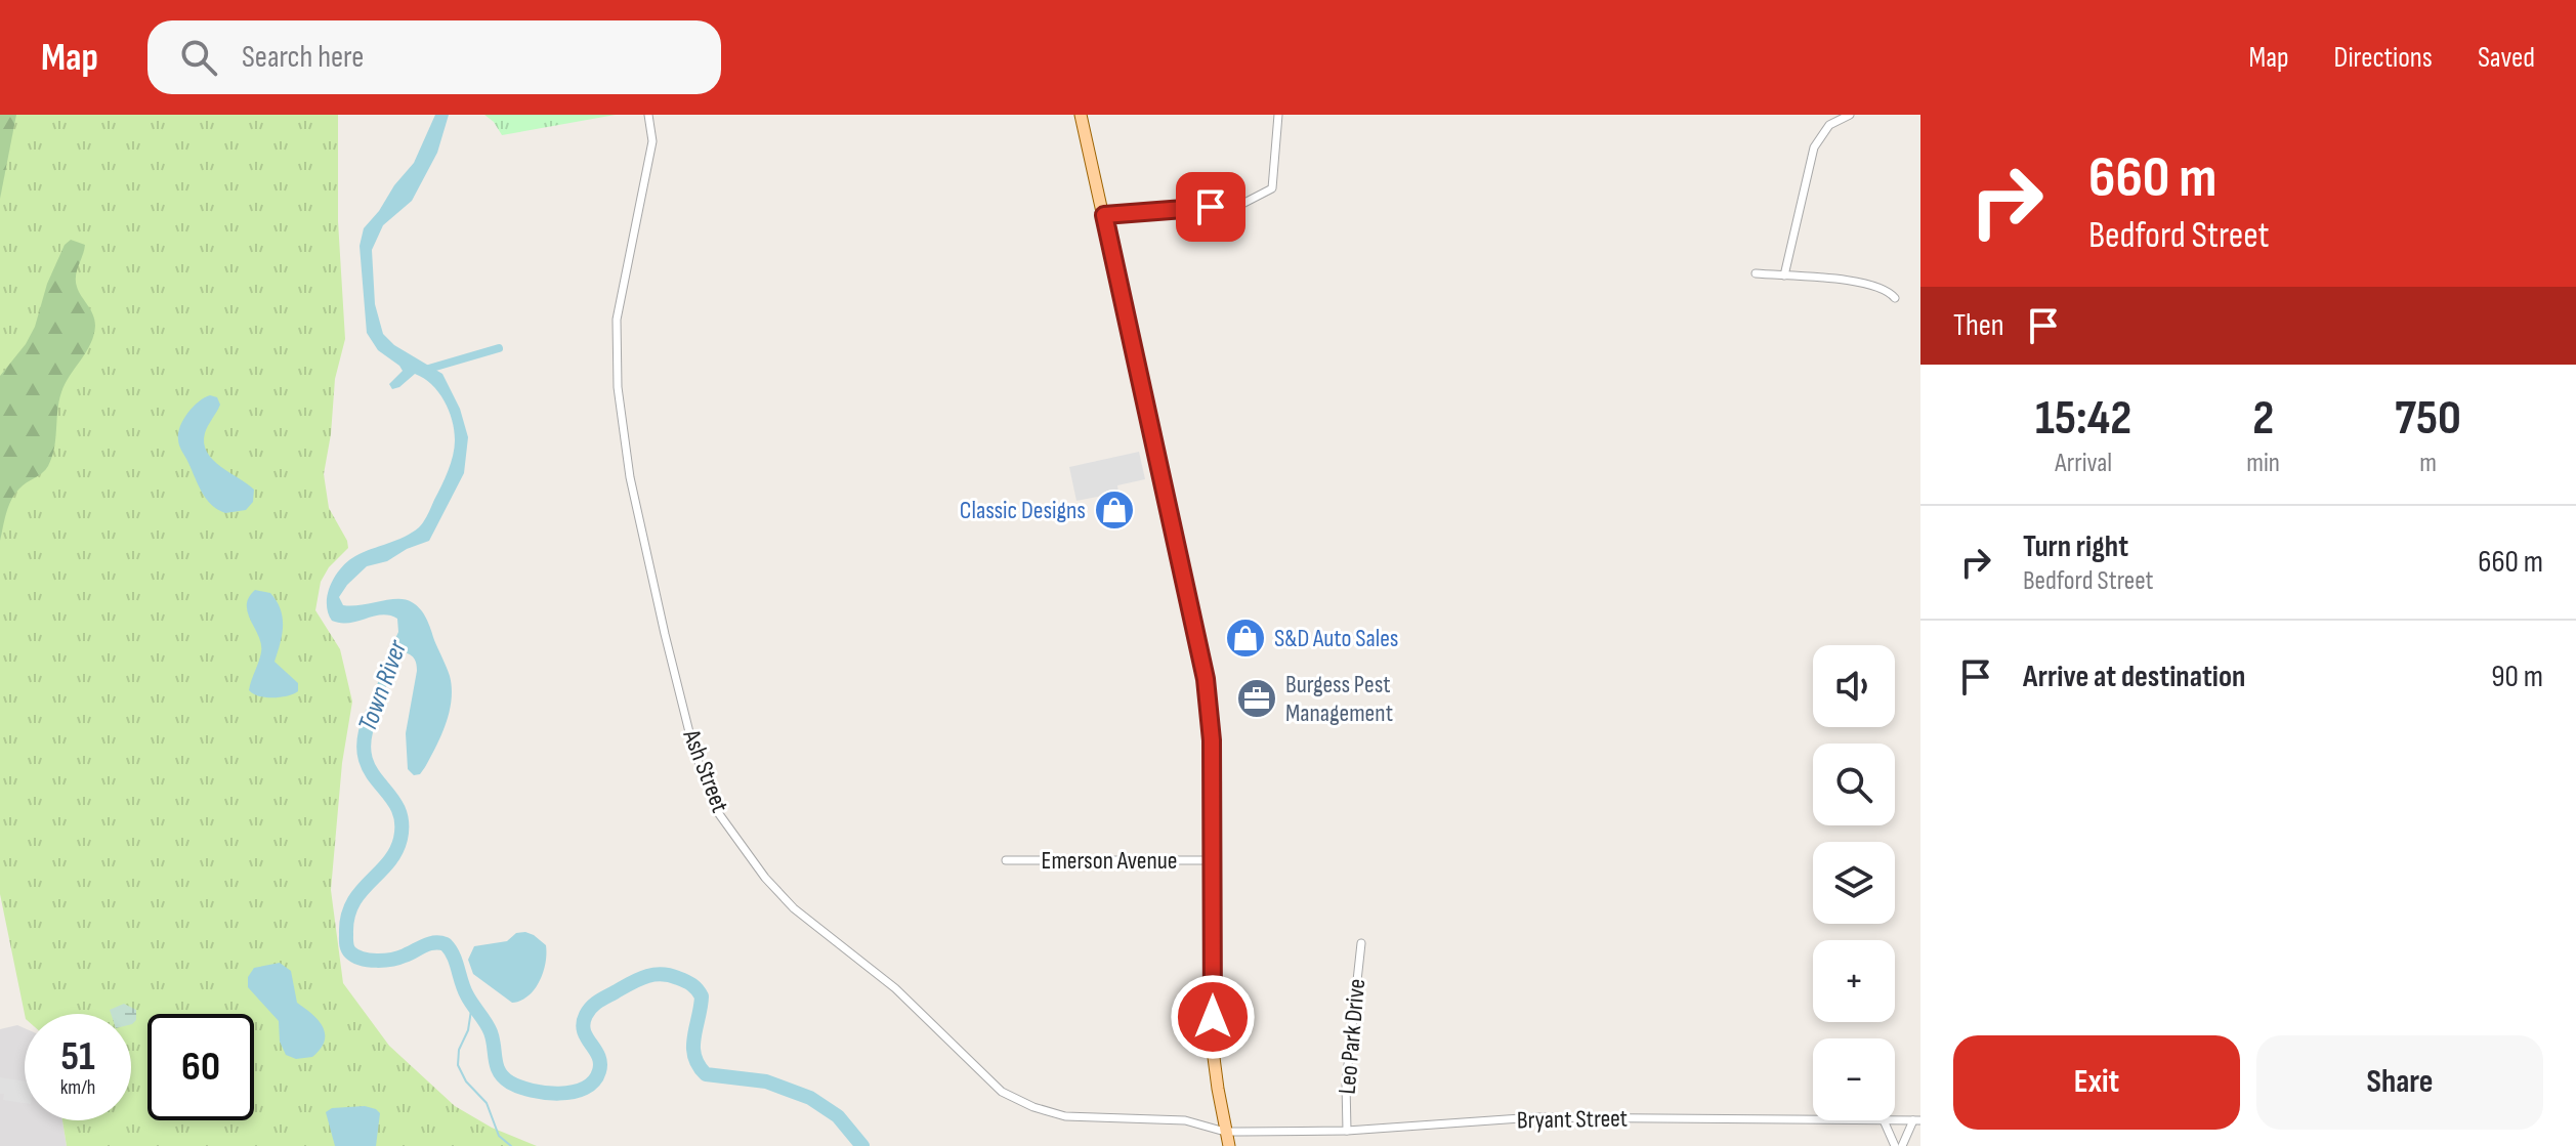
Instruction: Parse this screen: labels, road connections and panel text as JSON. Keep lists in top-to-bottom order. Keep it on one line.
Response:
{"streets":{"street":["Ash Street","Emerson Avenue","Leo Park Drive","Bryant Street"]},"crossings":[["Ash Street","Bryant Street"],["Leo Park Drive","Bryant Street"]],"water":["Town River"],"places":{"shop":["Classic Designs","S&D Auto Sales"],"office":["Burgess Pest Management"]},"page":{"header":"Map","search":"Search here","nav":["Map","Directions","Saved"],"turn":["660 m","Bedford Street"],"then":"Then","eta":["15:42","Arrival","2","min","750","m"],"list":[{"name":"Turn right","note":"Bedford Street","value":"660 m"},{"name":"Arrive at destination","value":"90 m"}],"map_buttons":["+","−"],"speed":"51 km/h","limit":"60","buttons":["Exit","Share"]}}
